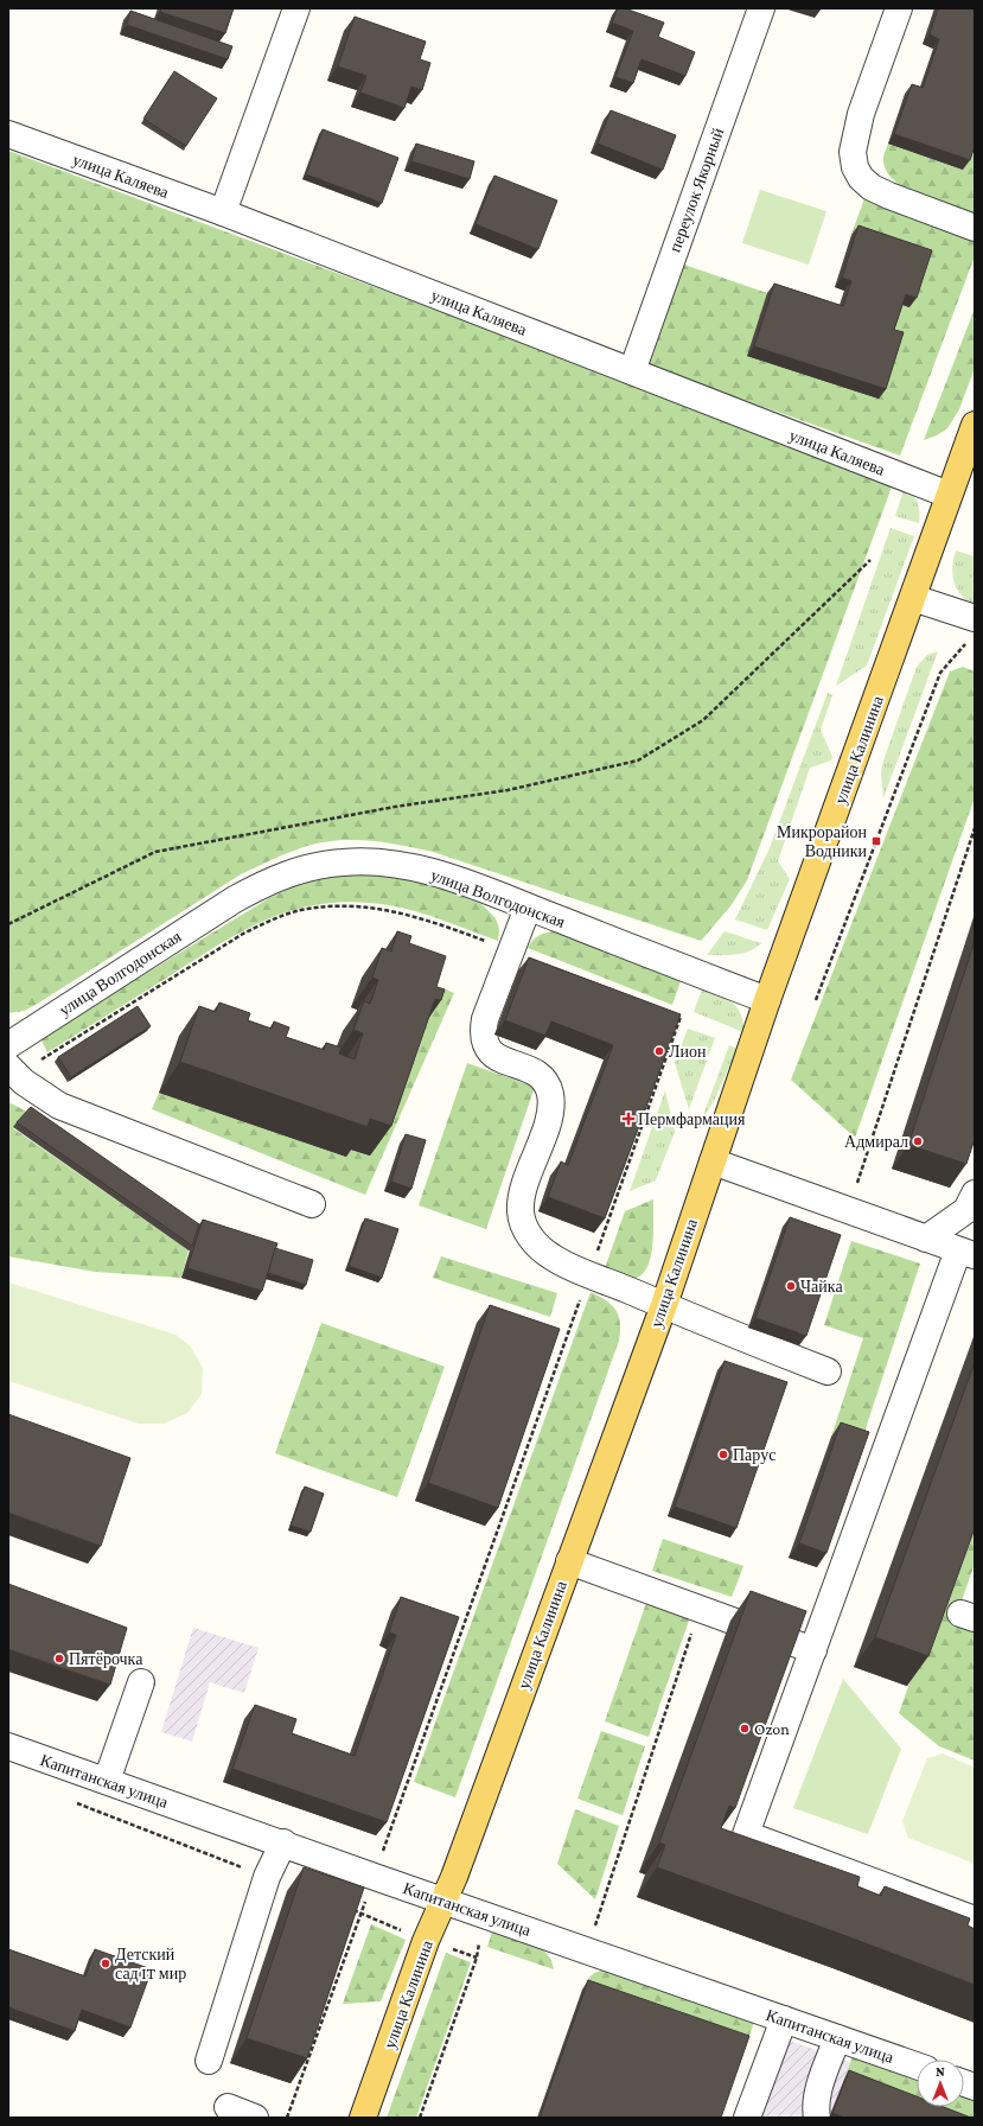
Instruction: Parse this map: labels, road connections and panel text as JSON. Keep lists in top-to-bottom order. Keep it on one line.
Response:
{"streets":{"main road":["улица Калинина"],"street":["улица Каляева","переулок Якорный","улица Волгодонская","Капитанская улица"]},"crossings":[["улица Каляева","переулок Якорный"],["улица Каляева","улица Калинина"],["улица Калинина","улица Волгодонская"],["улица Калинина","Капитанская улица"]],"places":{"transit":["Микрорайон Водники"],"other":["Лион","Адмирал","Чайка","Парус","Пятёрочка","Ozon","Детский сад IT мир"],"health":["Пермфармация"]},"north":"top"}
